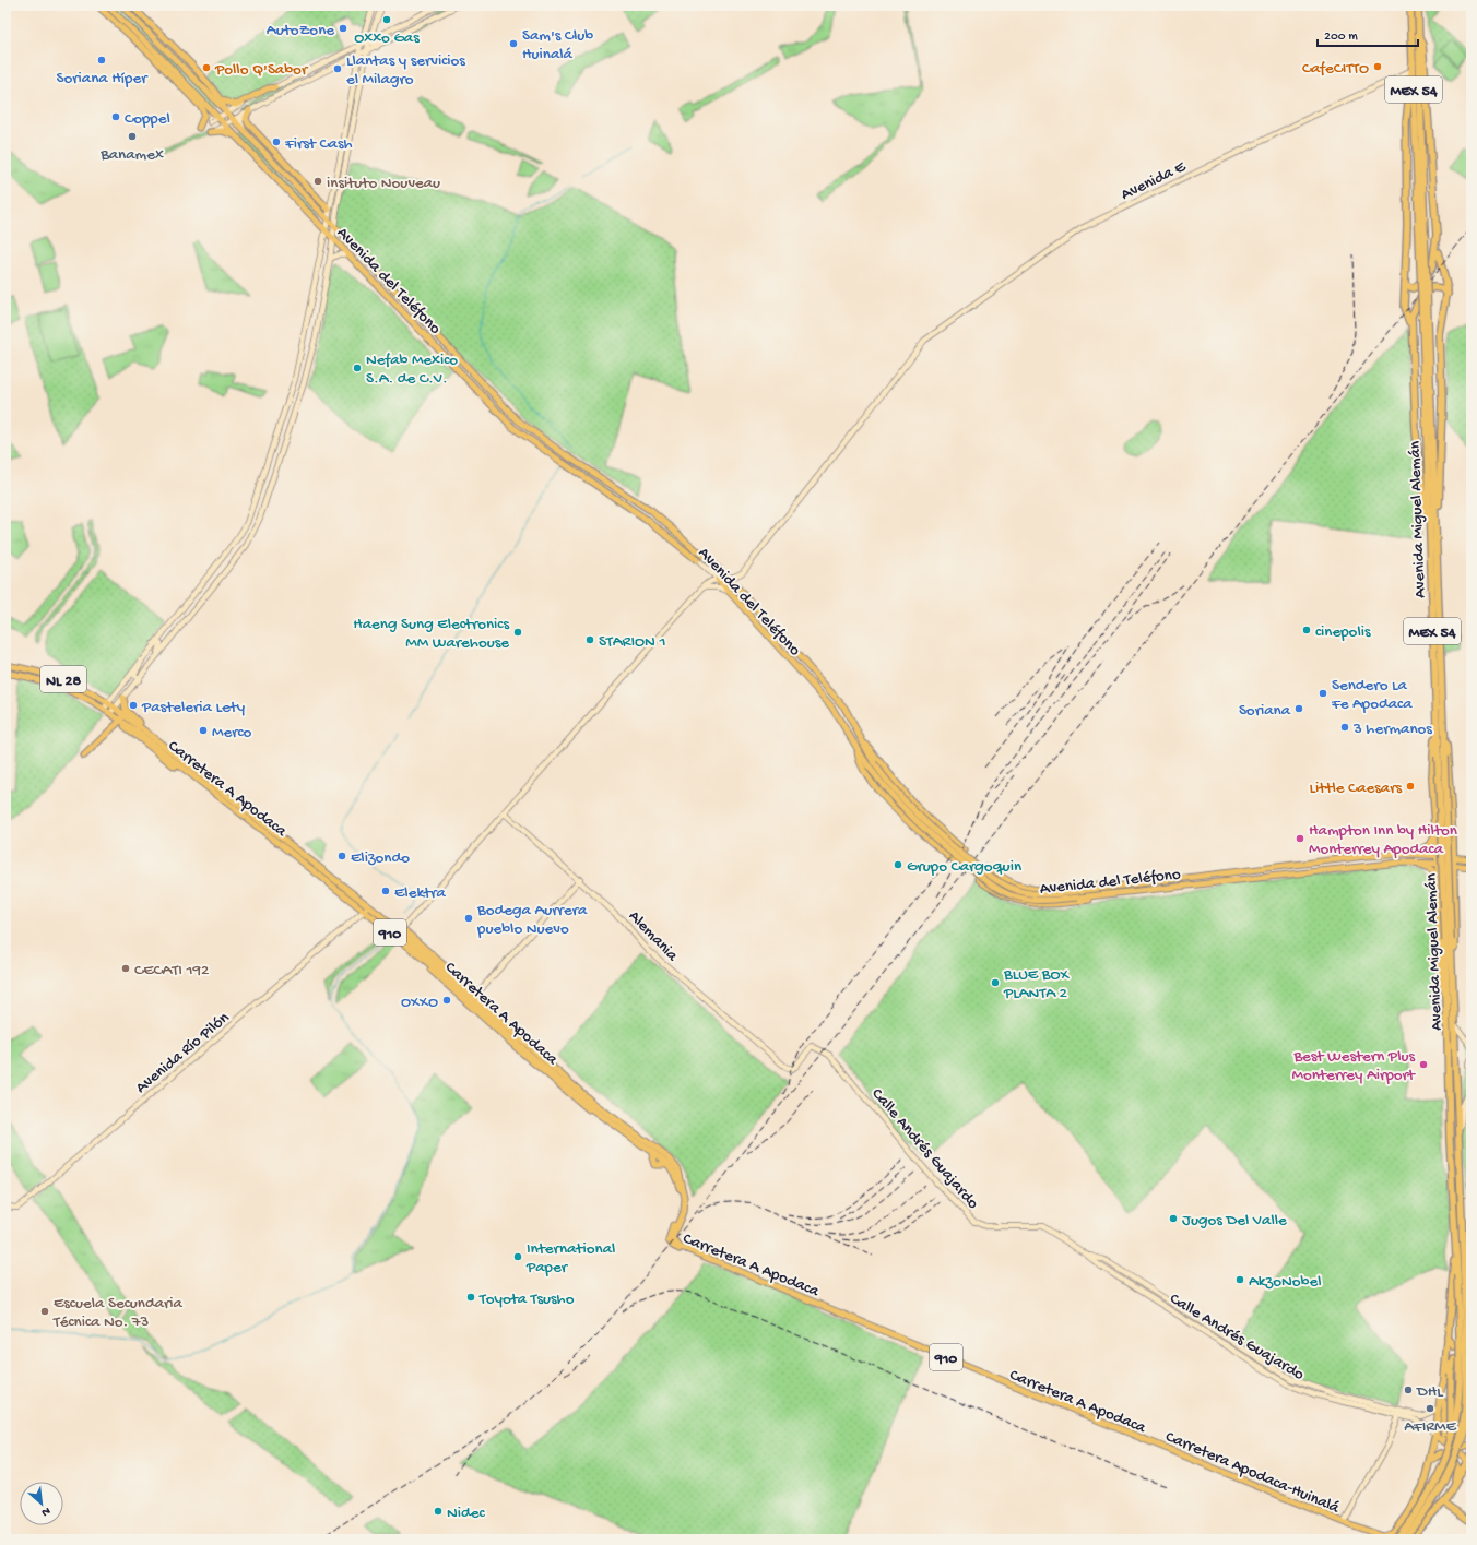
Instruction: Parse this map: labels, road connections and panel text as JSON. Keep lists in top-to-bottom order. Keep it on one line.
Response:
{"streets":{"highway":["MEX 54","Avenida Miguel Alemán"],"main road":["Avenida E","Avenida del Teléfono","NL 28","Carretera A Apodaca","910","Alemania","Avenida Río Pilón","Calle Andrés Guajardo","Carretera Apodaca-Huinalá"]},"crossings":[["Avenida E","Avenida del Teléfono"],["NL 28","Carretera A Apodaca"],["Carretera A Apodaca","910"],["Carretera A Apodaca","Avenida Río Pilón"],["Carretera A Apodaca","Carretera Apodaca-Huinalá"],["910","Carretera Apodaca-Huinalá"],["Alemania","Calle Andrés Guajardo"]],"places":["Oxxo Gas","AutoZone","Sam's Club Huinalá","Soriana Híper","CafeCITTO","Pollo Q'Sabor","Llantas y servicios el Milagro","Coppel","Banamex","First Cash","insituto Nouveau","Nefab Mexico S.A. de C.V.","cinepolis","Haeng Sung Electronics MM Warehouse","STARION 1","Sendero La Fe Apodaca","Pasteleria Lety","Soriana","3 hermanos","Merco","Little Caesars","Hampton Inn by Hilton Monterrey Apodaca","Elizondo","Grupo Cargoquin","Elektra","Bodega Aurrera pueblo Nuevo","CECATI 192","BLUE BOX PLANTA 2","OXXO","Best Western Plus Monterrey Airport","Jugos Del Valle","International Paper","AkzoNobel","Toyota Tsusho","Escuela Secundaria Técnica No. 73","DHL","AFIRME","Nidec"],"scale_bar":"200 m","north":"bottom right"}
